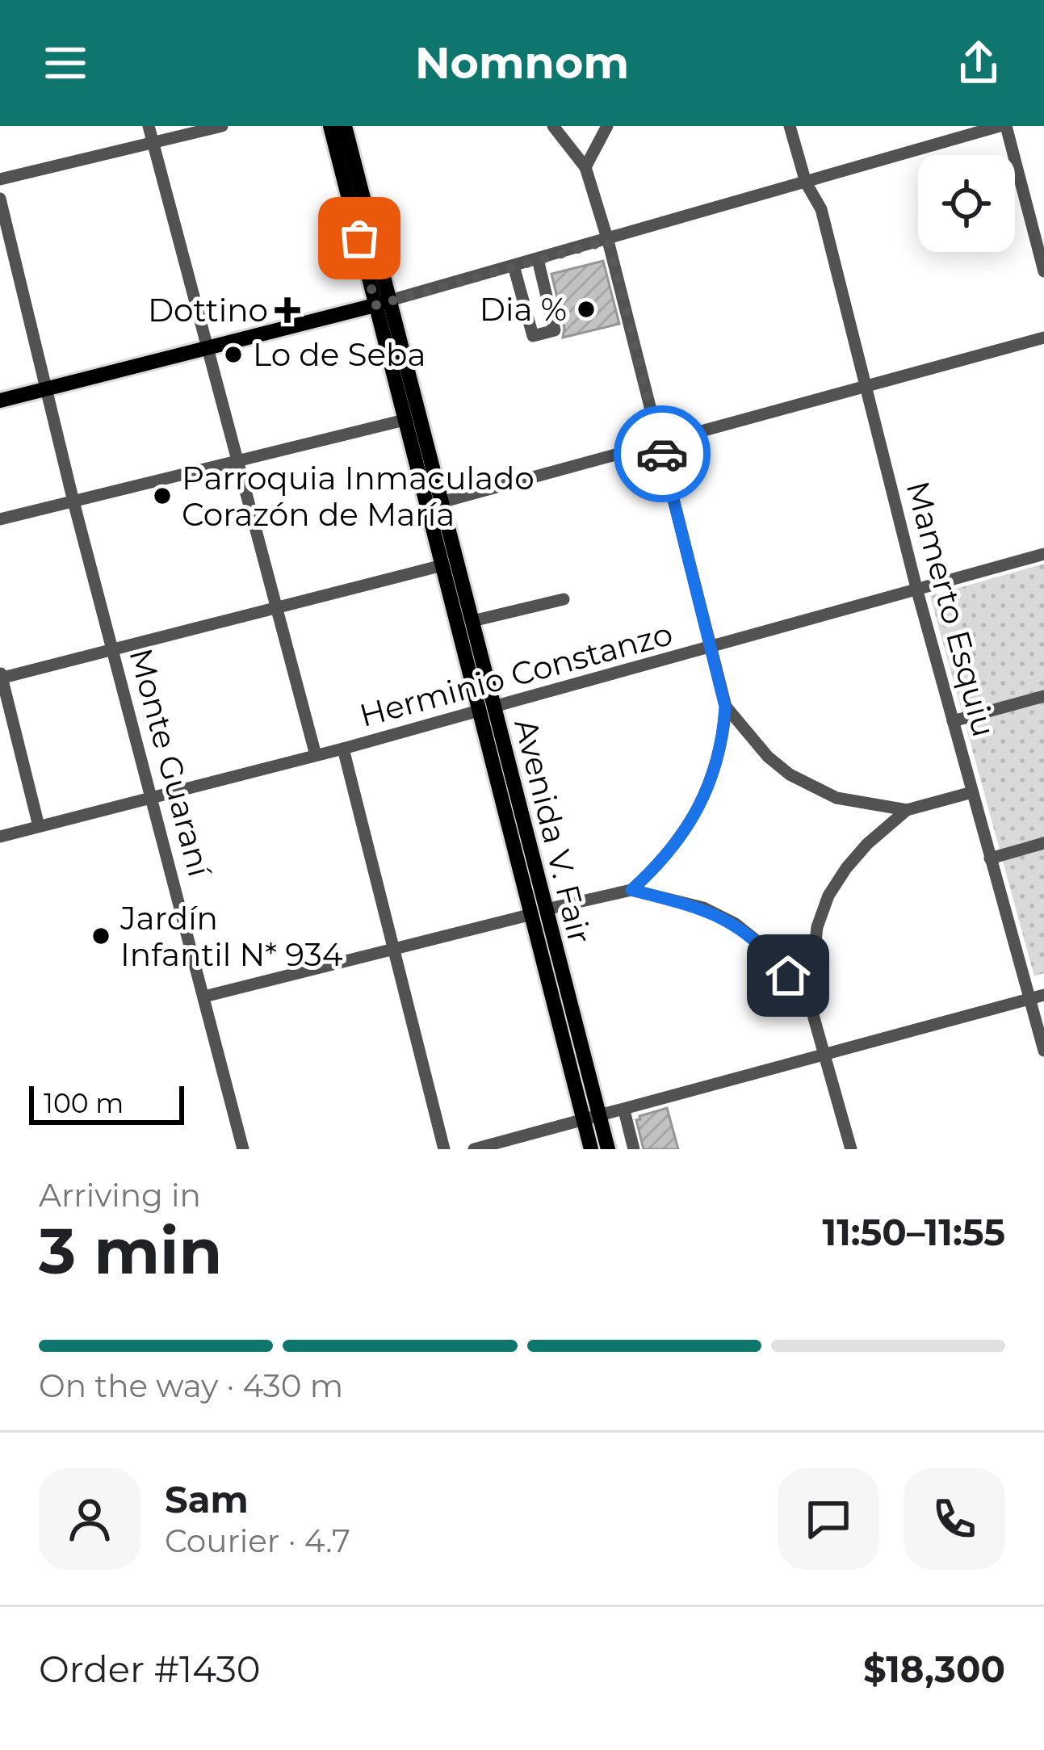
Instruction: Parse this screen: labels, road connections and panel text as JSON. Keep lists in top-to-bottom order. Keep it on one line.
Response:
{"streets":{"main road":["Avenida V. Fair"],"street":["Mamerto Esquiu","Herminio Constanzo","Monte Guaraní"]},"crossings":[["Mamerto Esquiu","Herminio Constanzo"],["Herminio Constanzo","Monte Guaraní"],["Herminio Constanzo","Avenida V. Fair"]],"places":{"other":["Dia %","Lo de Seba","Parroquia Inmaculado Corazón de María","Jardín Infantil N* 934"],"health":["Dottino"]},"scale_bar":"100 m","page":{"header":"Nomnom","scale":"100 m","heading":["3 min","Arriving in","11:50–11:55"],"panel":["Sam","Courier · 4.7","Order #1430","$18,300"],"bar":"On the way · 430 m"}}
